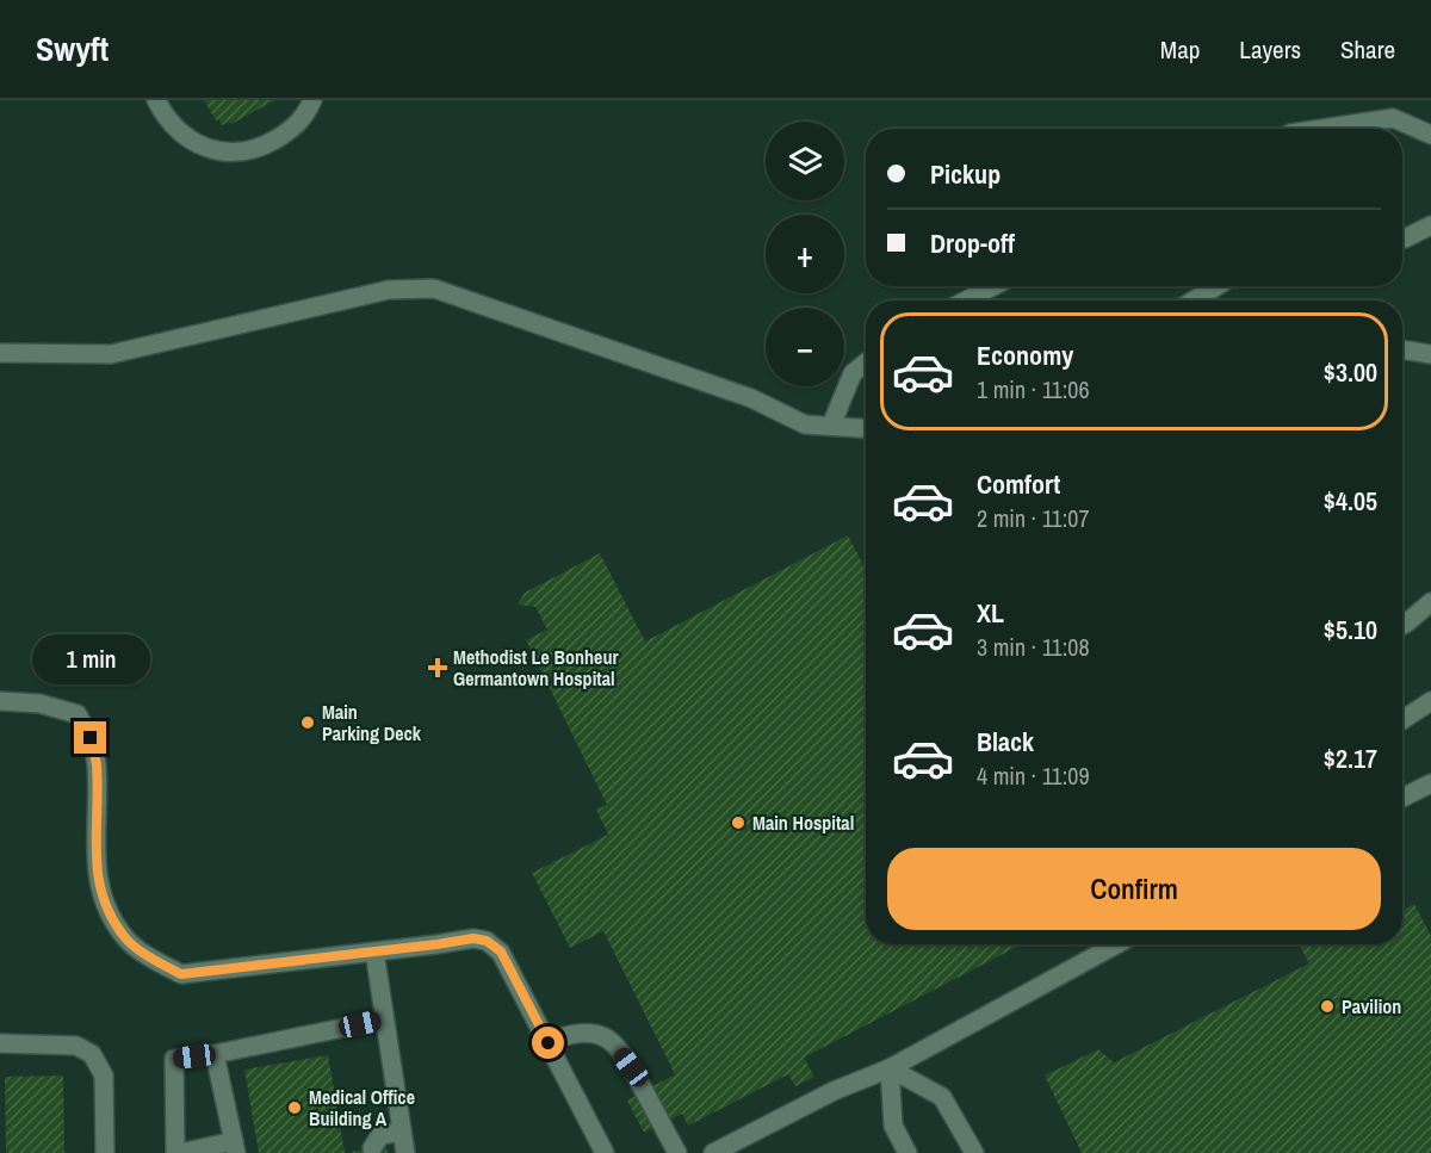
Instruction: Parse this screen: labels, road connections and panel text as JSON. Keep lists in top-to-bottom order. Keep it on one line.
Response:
{"places":{"health":["Methodist Le Bonheur Germantown Hospital"],"other":["Main Parking Deck","Main Hospital","Pavilion","Medical Office Building A"]},"page":{"header":"Swyft","nav":["Map","Layers","Share"],"map_buttons":["+","−"],"banner":["Pickup","Drop-off"],"list":[{"name":"Economy","note":"1 min · 11:06","value":"$3.00"},{"name":"Comfort","note":"2 min · 11:07","value":"$4.05"},{"name":"XL","note":"3 min · 11:08","value":"$5.10"},{"name":"Black","note":"4 min · 11:09","value":"$2.17"}],"bubble":"1 min","buttons":"Confirm"}}
